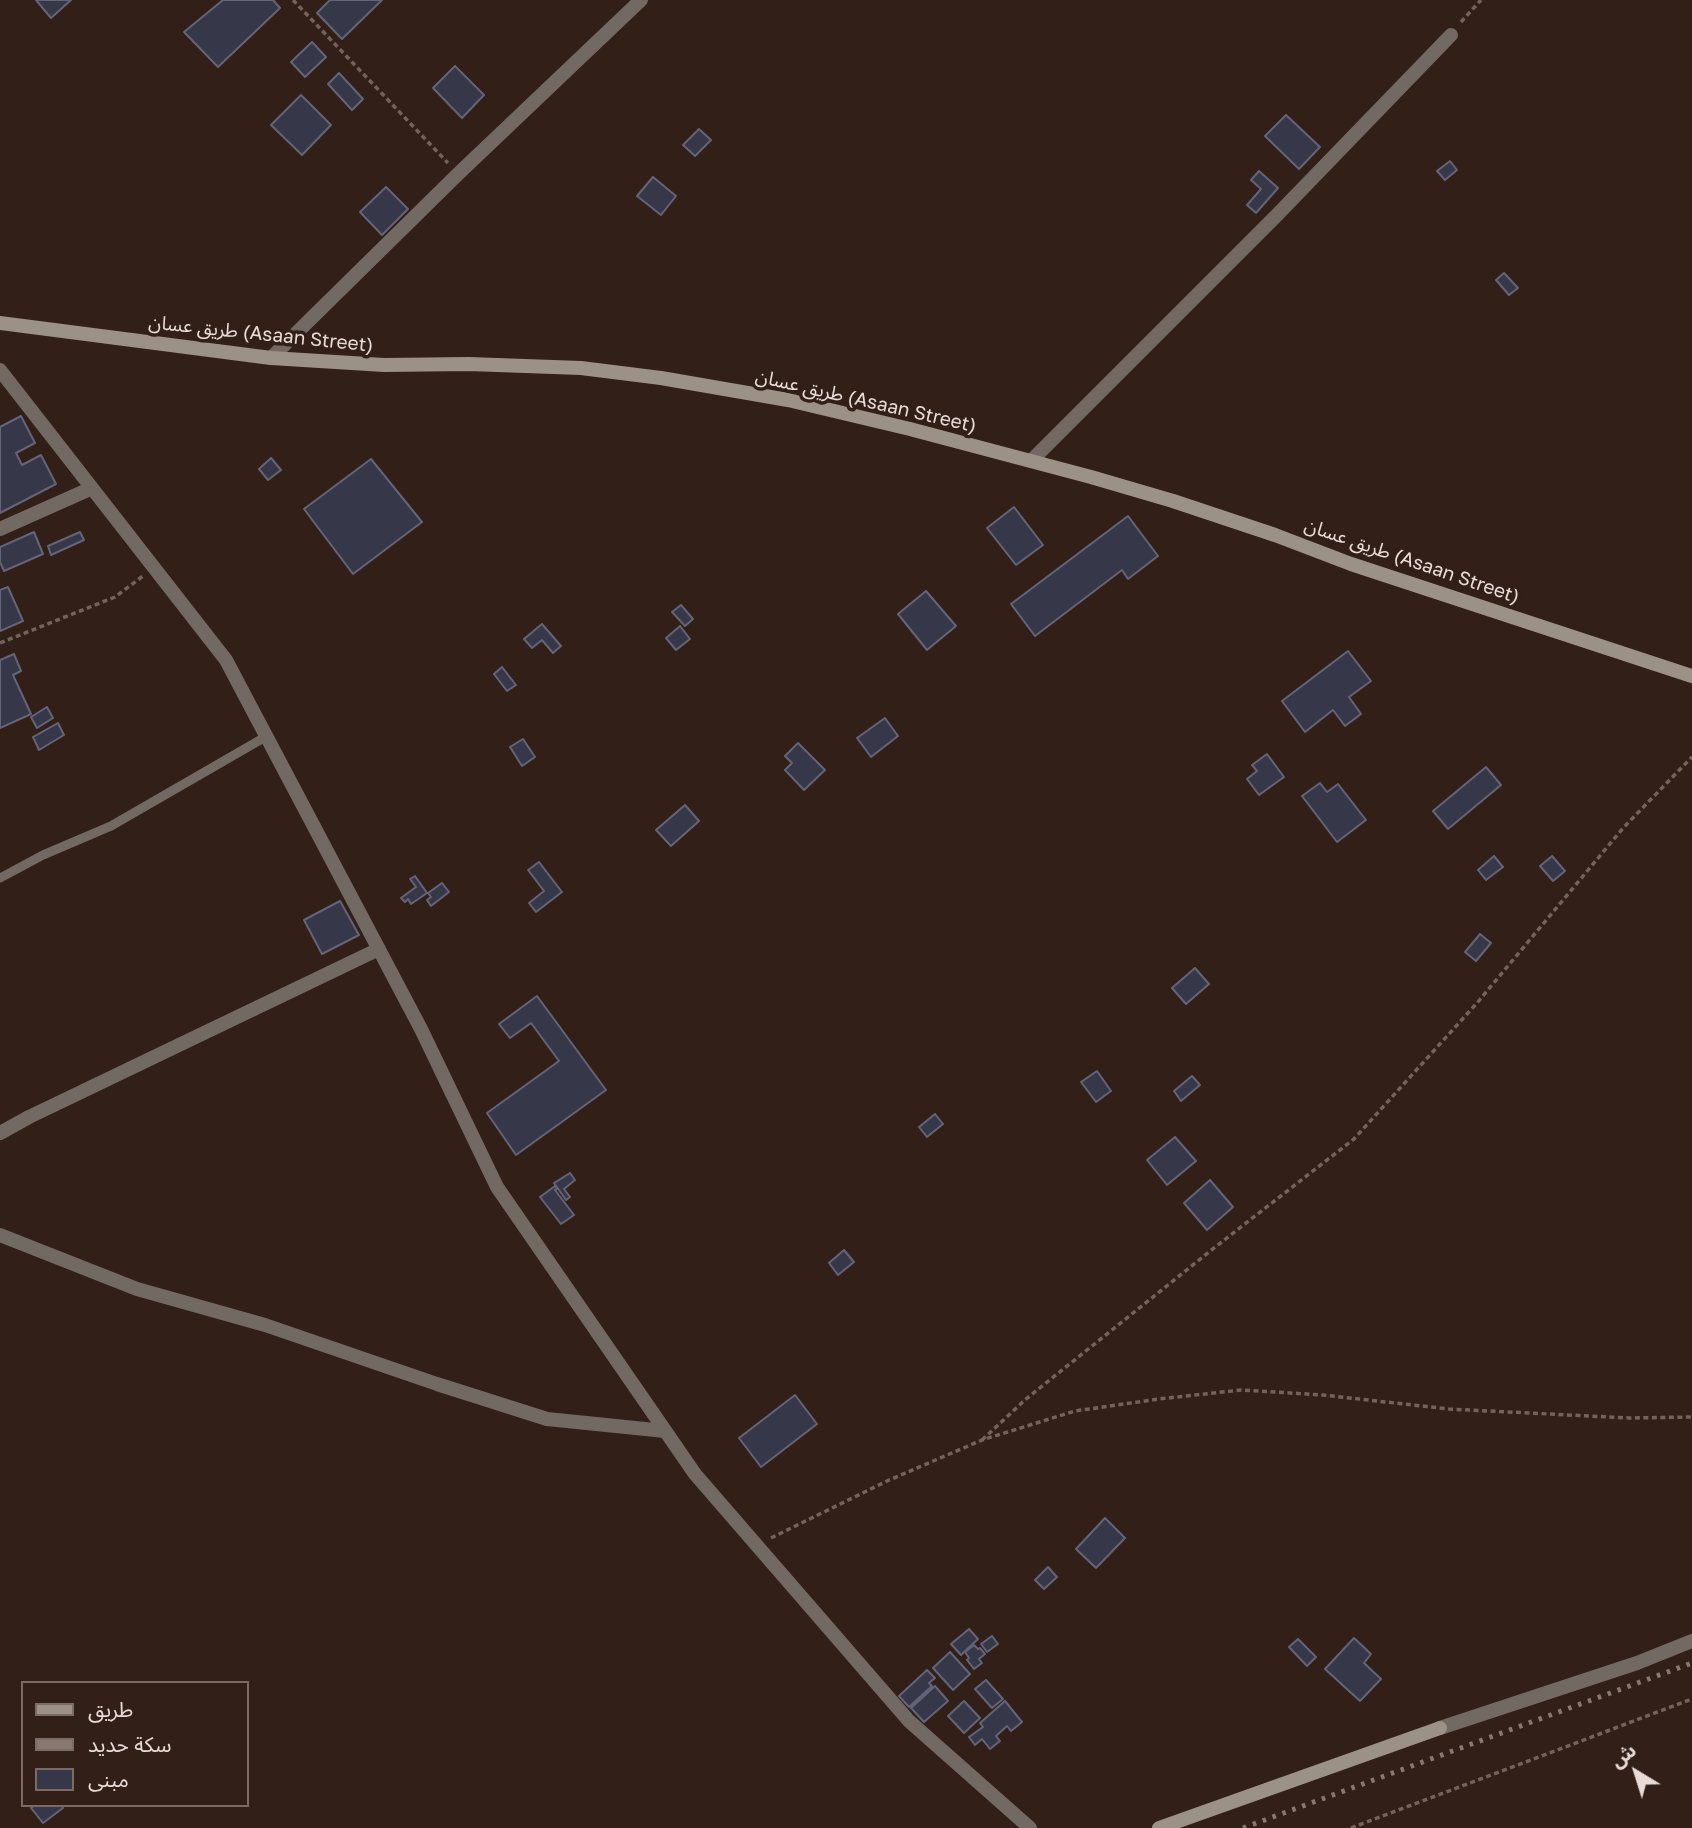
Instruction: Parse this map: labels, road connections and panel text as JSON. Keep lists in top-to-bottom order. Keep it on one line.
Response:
{"streets":{"street":["طريق عسان (Asaan Street)"]},"legend":["طريق","سكة حديد","مبنى"],"north":"top left"}
